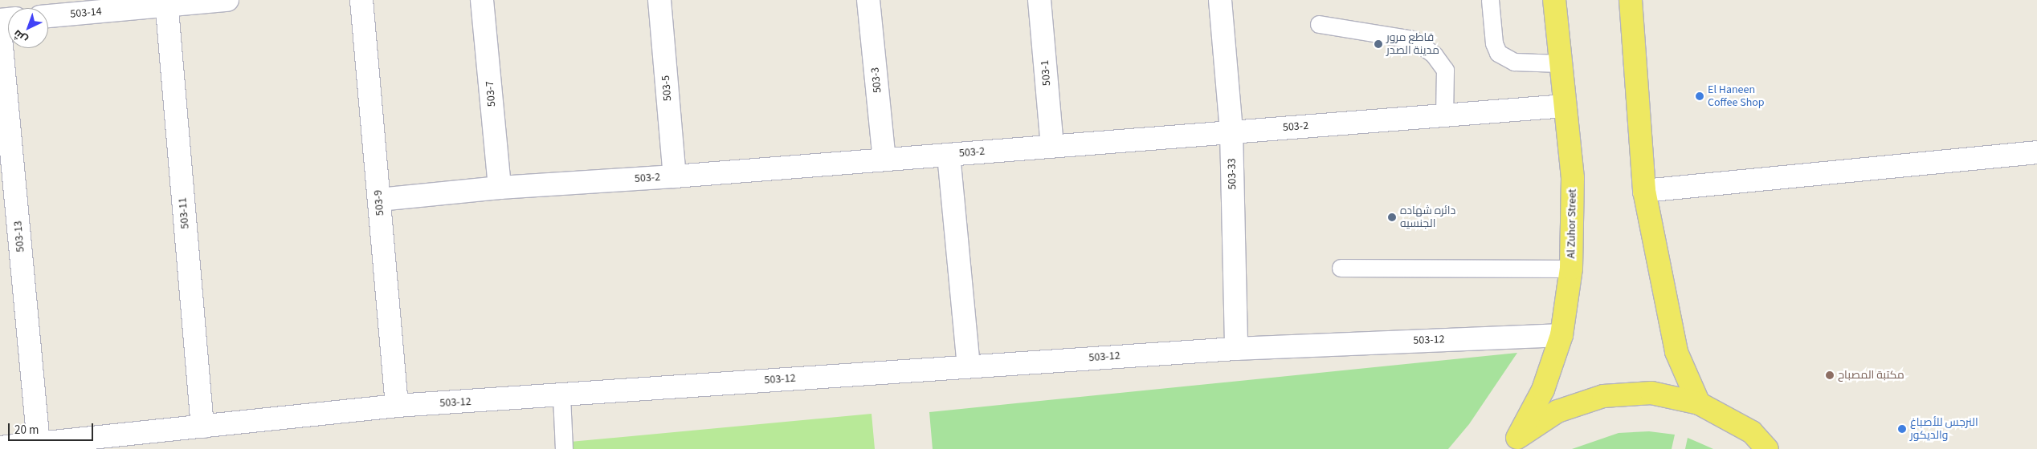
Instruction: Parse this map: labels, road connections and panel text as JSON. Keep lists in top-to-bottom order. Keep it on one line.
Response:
{"streets":{"main road":["Al Zuhor Street"],"street":["503-14","503-1","503-3","503-5","503-7","503-2","503-33","503-9","503-11","503-13","503-12"]},"crossings":[["503-14","503-11"],["503-1","503-2"],["503-3","503-2"],["503-5","503-2"],["503-7","503-2"],["503-2","503-33"],["503-2","503-9"],["503-2","Al Zuhor Street"],["503-33","503-12"],["503-9","503-12"],["503-11","503-12"],["Al Zuhor Street","503-12"],["503-13","503-12"]],"places":["قاطع مرور مدينة الصدر","El Haneen Coffee Shop","دائره شهاده الجنسيه","مكتبة المصباح","النرجس للأصباغ والديكور"],"scale_bar":"20 m","north":"bottom left"}
